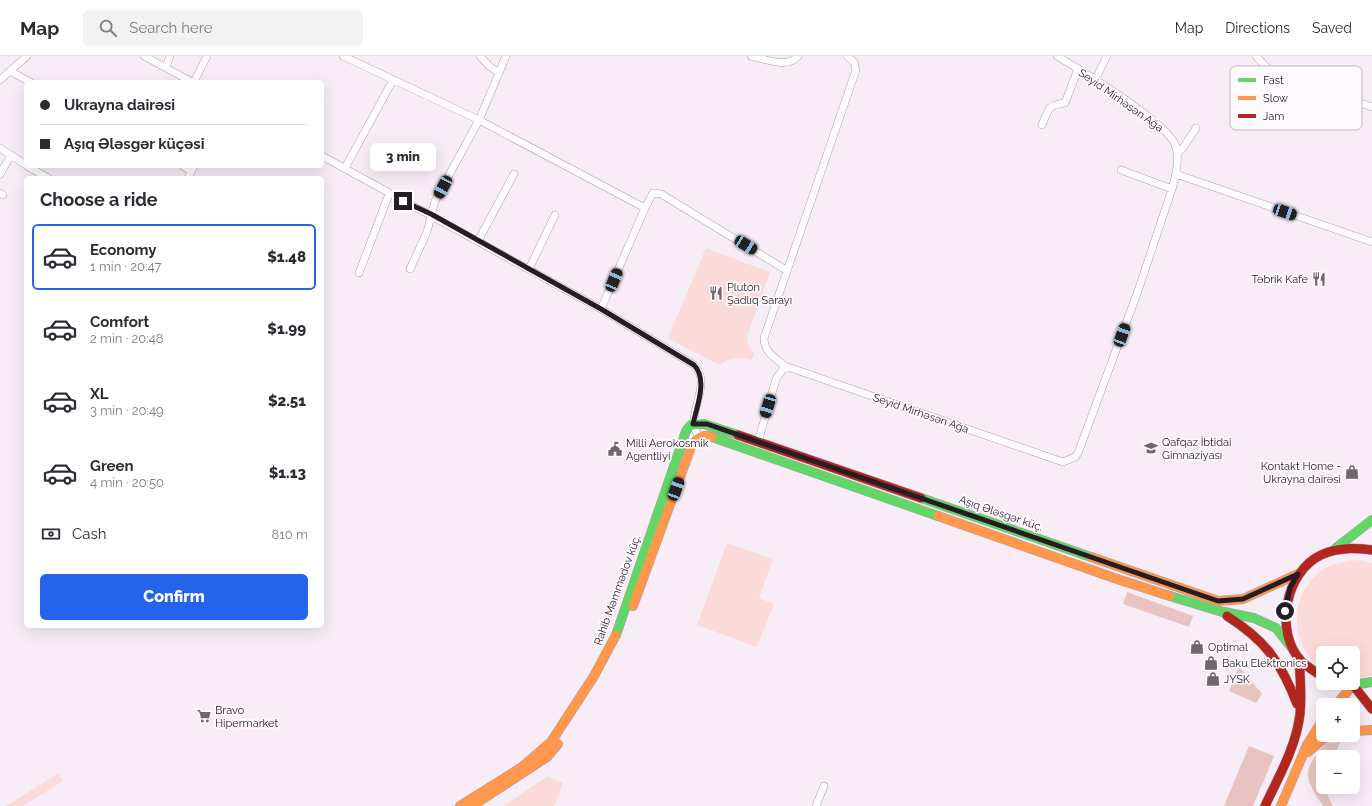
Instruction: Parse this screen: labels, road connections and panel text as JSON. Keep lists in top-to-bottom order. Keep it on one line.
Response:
{"streets":{"main road":["Aşıq Ələsgər küç.","Rahib Məmmədov küç."],"street":["Seyid Mirhəsən Ağa"]},"crossings":[["Aşıq Ələsgər küç.","Rahib Məmmədov küç."]],"places":{"restaurant":["Təbrik Kafe","Pluton Şadlıq Sarayı"],"school or university":["Qafqaz İbtidai Gimnaziyası"],"public building":["Milli Aerokosmik Agentliyi"],"shop":["Kontakt Home - Ukrayna dairəsi","Optimal","Baku Elektronics","JYSK"],"supermarket":["Bravo Hipermarket"]},"legend":["Fast","Slow","Jam"],"page":{"header":"Map","search":"Search here","nav":["Map","Directions","Saved"],"banner":["Ukrayna dairəsi","Aşıq Ələsgər küçəsi"],"bubble":"3 min","heading":"Choose a ride","list":[{"name":"Economy","note":"1 min · 20:47","value":"$1.48"},{"name":"Comfort","note":"2 min · 20:48","value":"$1.99"},{"name":"XL","note":"3 min · 20:49","value":"$2.51"},{"name":"Green","note":"4 min · 20:50","value":"$1.13"}],"pay":["Cash","810 m"],"buttons":"Confirm","map_buttons":["+","−"]}}
